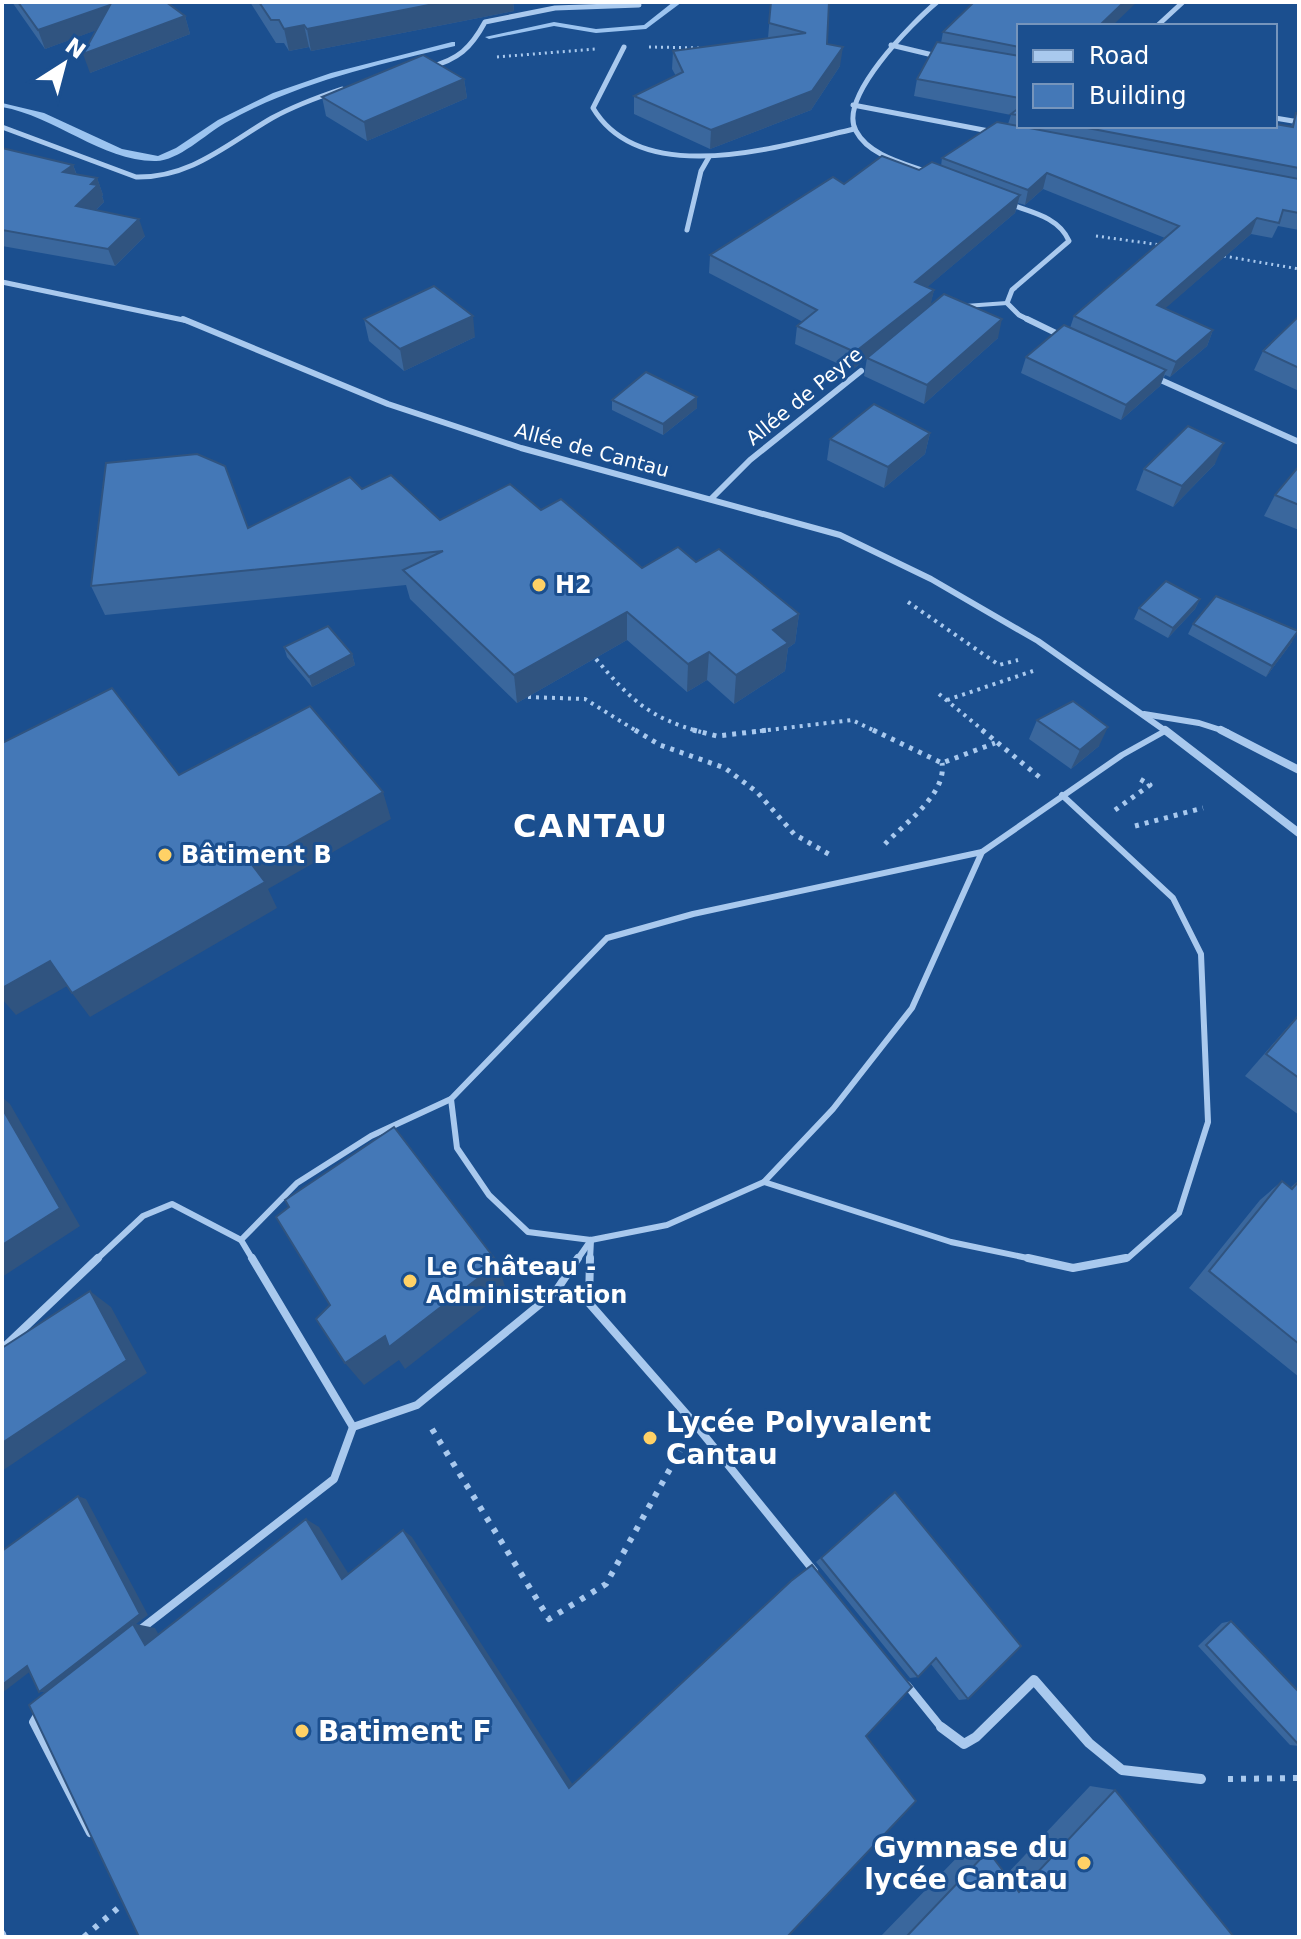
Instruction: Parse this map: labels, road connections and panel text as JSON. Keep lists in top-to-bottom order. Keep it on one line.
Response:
{"streets":{"street":["Allée de Peyre","Allée de Cantau"]},"crossings":[["Allée de Peyre","Allée de Cantau"]],"districts":["CANTAU"],"places":["H2","Bâtiment B","Le Château - Administration","Lycée Polyvalent Cantau","Batiment F","Gymnase du lycée Cantau"],"legend":["Road","Building"],"north":"top right"}
